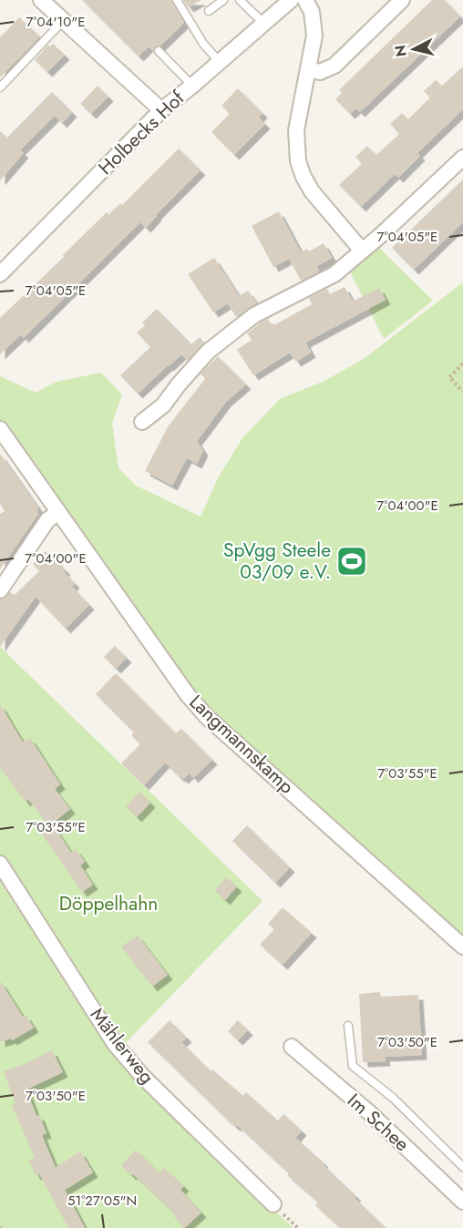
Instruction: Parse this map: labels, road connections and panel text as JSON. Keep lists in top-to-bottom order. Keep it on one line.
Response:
{"streets":{"street":["Holbecks Hof","Langmannskamp","Mählerweg","Im Schee"]},"parks":["Döppelhahn"],"places":{"sports":["SpVgg Steele 03/09 e.V."]},"north":"left","coordinates":["7°04'10\"E","7°04'05\"E","7°04'00\"E","7°03'55\"E","7°03'50\"E","51°27'05\"N"]}
